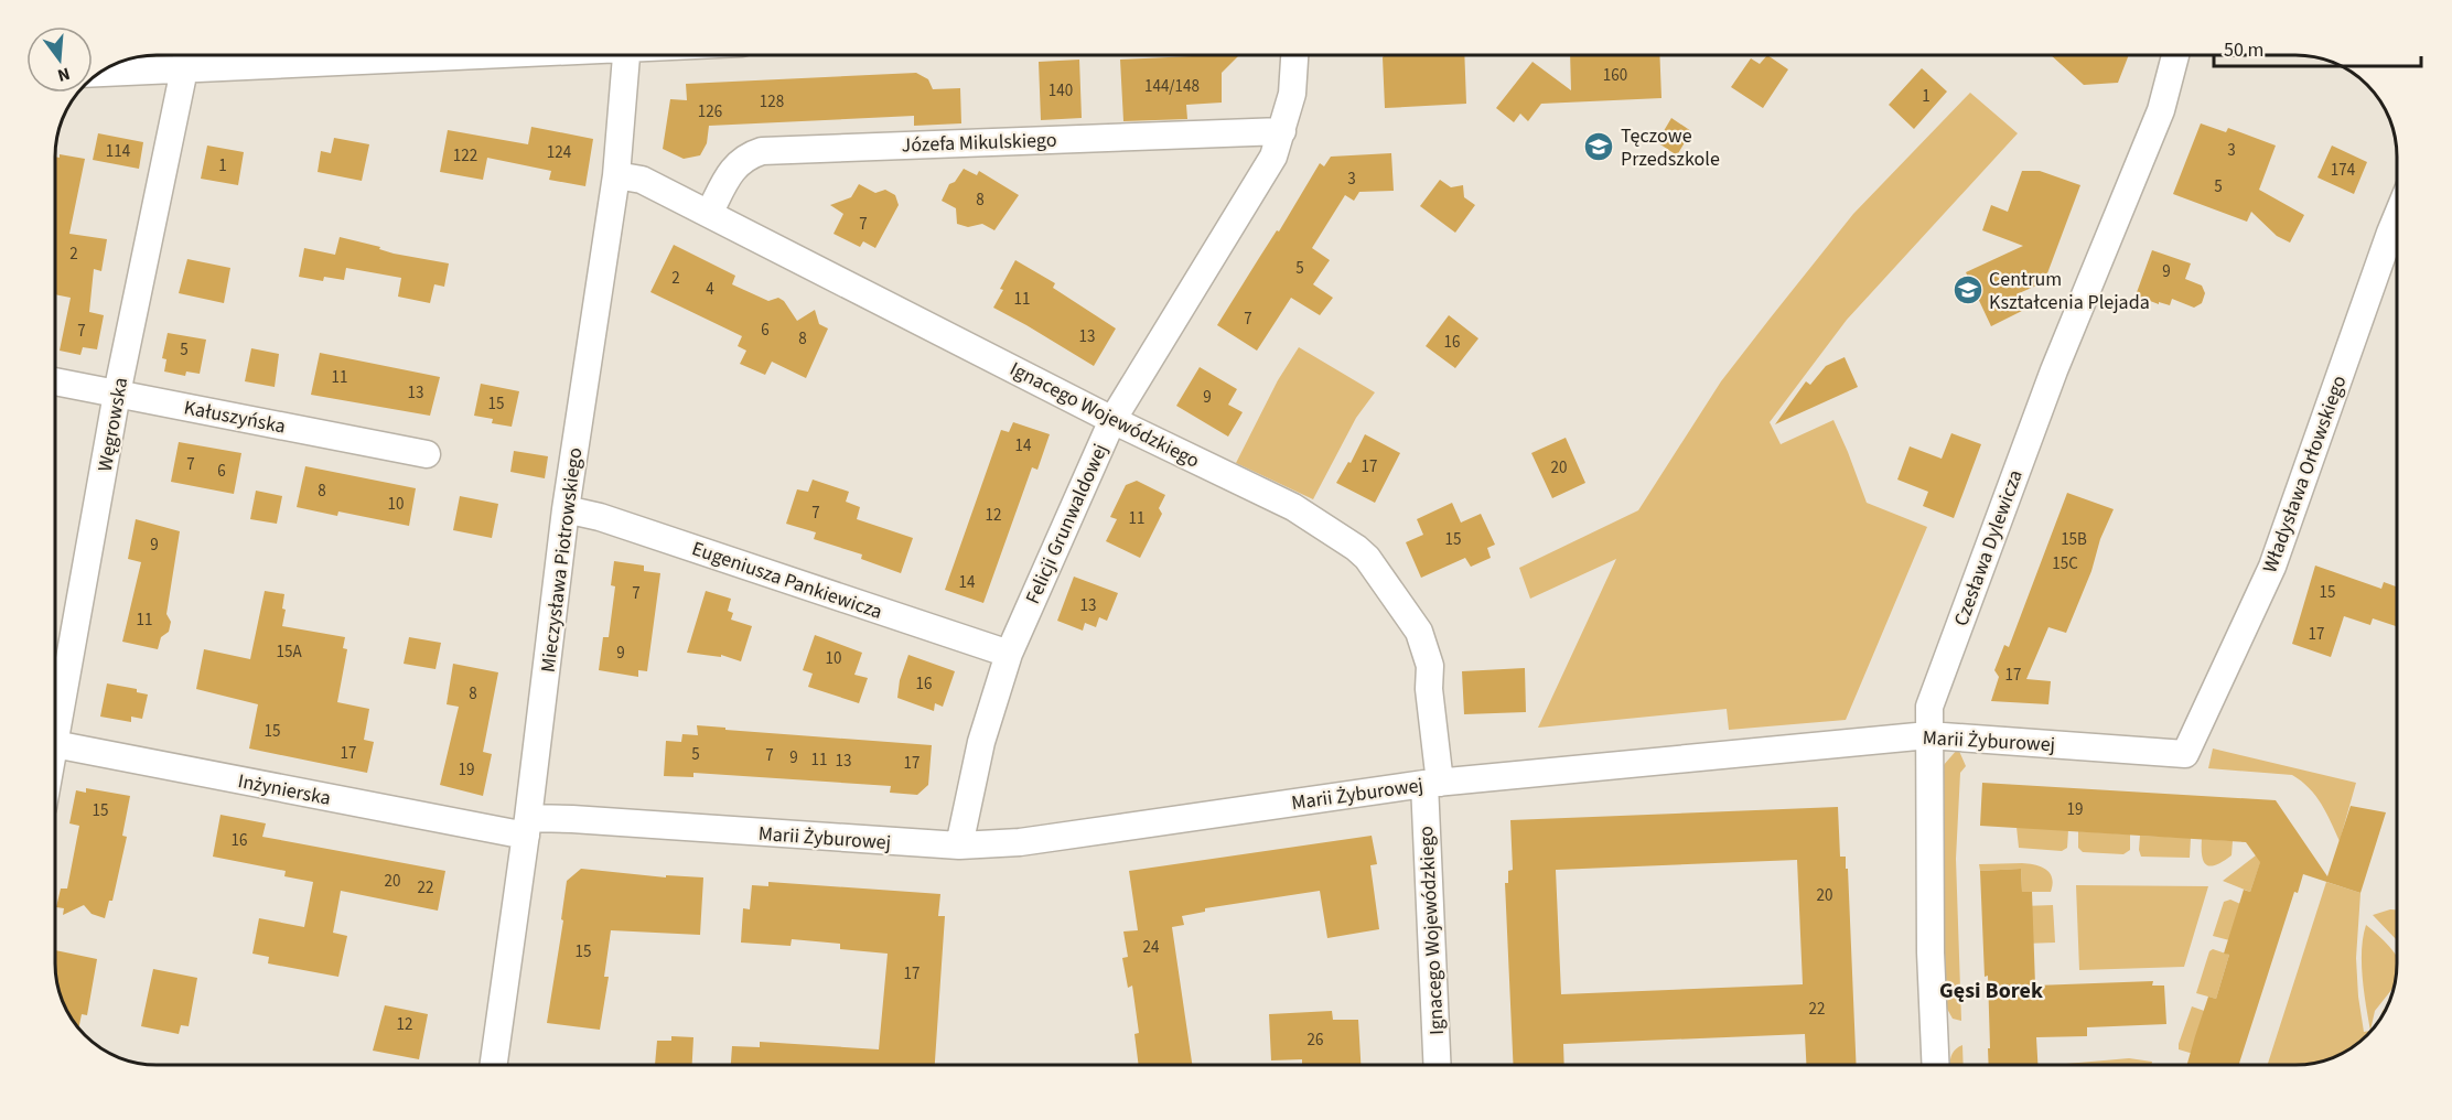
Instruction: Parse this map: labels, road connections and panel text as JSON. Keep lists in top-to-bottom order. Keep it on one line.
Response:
{"streets":{"street":["Józefa Mikulskiego","Ignacego Wojewódzkiego","Kałuszyńska","Węgrowska","Władysława Orłowskiego","Felicji Grunwaldowej","Czesława Dylewicza","Mieczysława Piotrowskiego","Eugeniusza Pankiewicza","Marii Żyburowej","Inżynierska"]},"crossings":[["Józefa Mikulskiego","Ignacego Wojewódzkiego"],["Józefa Mikulskiego","Felicji Grunwaldowej"],["Ignacego Wojewódzkiego","Felicji Grunwaldowej"],["Ignacego Wojewódzkiego","Mieczysława Piotrowskiego"],["Ignacego Wojewódzkiego","Marii Żyburowej"],["Kałuszyńska","Węgrowska"],["Władysława Orłowskiego","Marii Żyburowej"],["Felicji Grunwaldowej","Eugeniusza Pankiewicza"],["Felicji Grunwaldowej","Marii Żyburowej"],["Czesława Dylewicza","Marii Żyburowej"],["Mieczysława Piotrowskiego","Eugeniusza Pankiewicza"],["Mieczysława Piotrowskiego","Marii Żyburowej"],["Mieczysława Piotrowskiego","Inżynierska"],["Marii Żyburowej","Inżynierska"]],"districts":["Gęsi Borek"],"places":{"school or university":["Tęczowe Przedszkole","Centrum Kształcenia Plejada"]},"house_numbers":["160","144/148","140","1","128","126","3","114","124","122","1","174","3","5","8","7","2","5","9","2","4","11","7","6","7","13","8","16","5","11","13","9","15","14","7","17","20","6","8","10","7","12","11","15","15B","9","15C","14","15","7","13","11","17","15A","9","10","17","16","8","15","17","5","7","9","11","13","17","19","19","15","16","20","22","20","24","15","17","22","12","26"],"scale_bar":"50 m","north":"bottom"}
